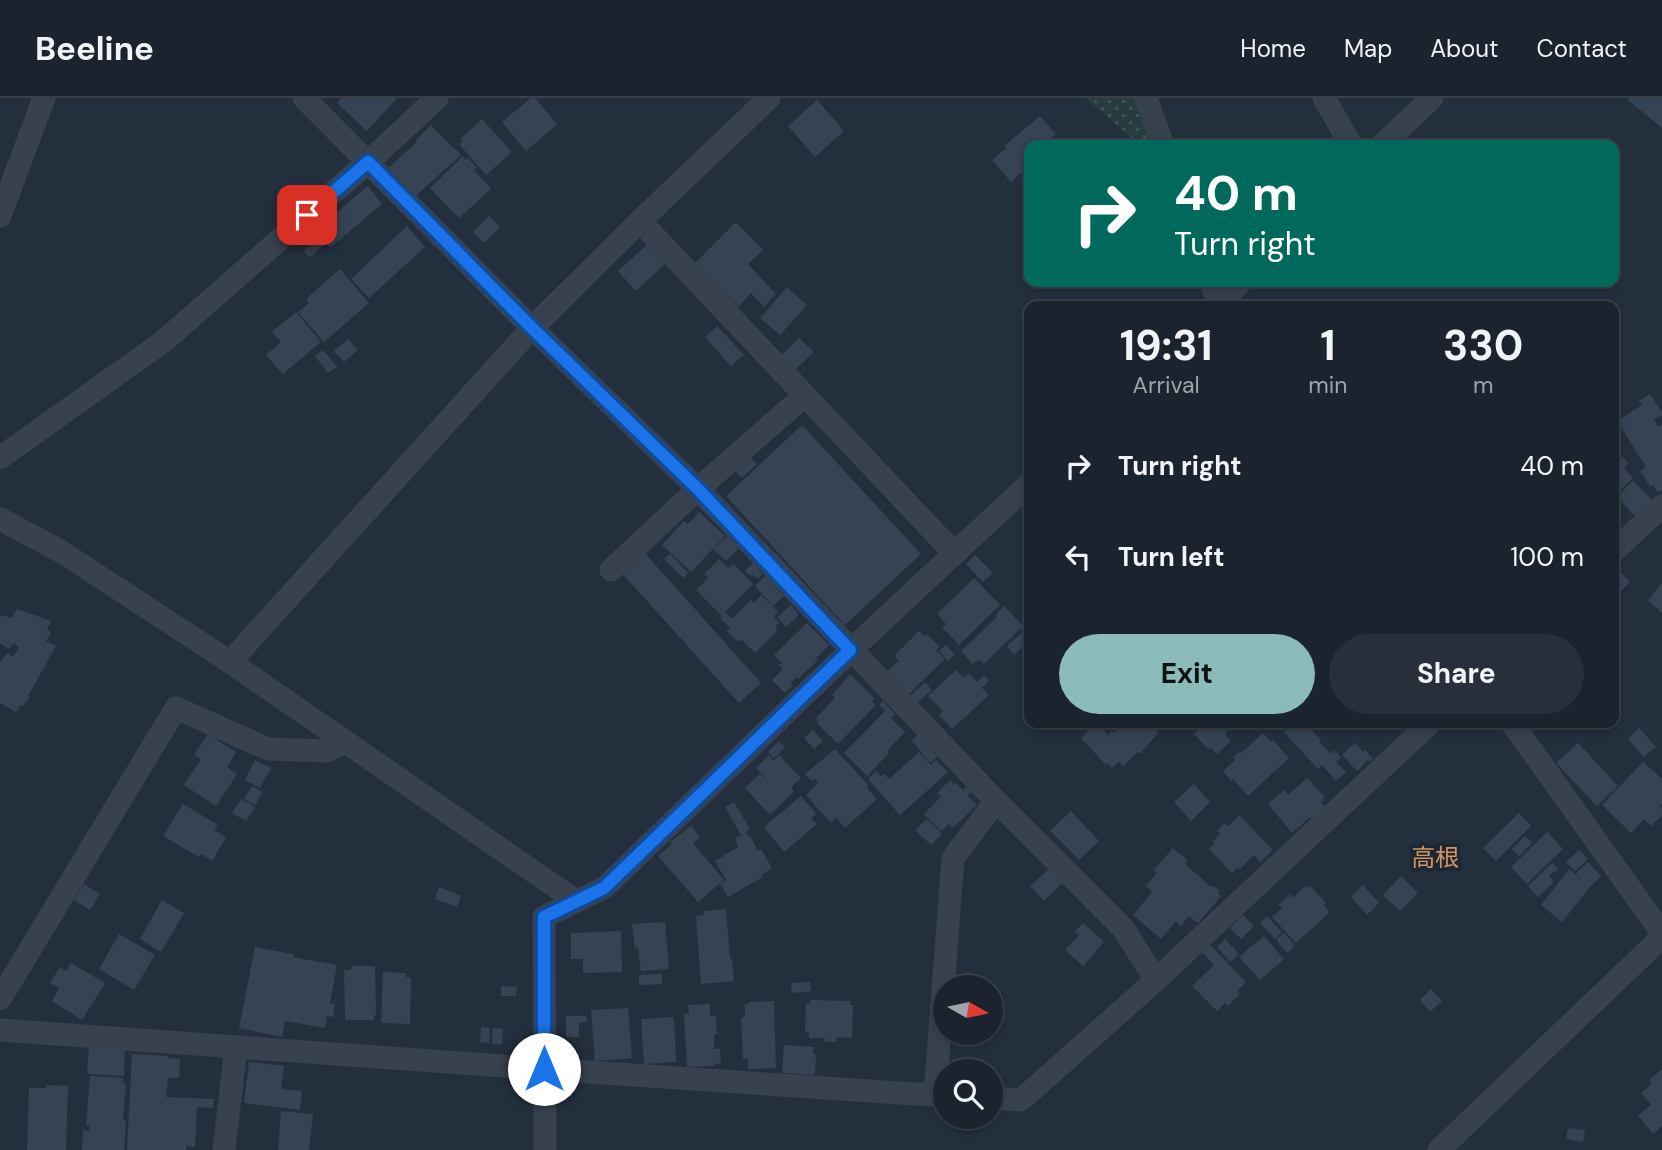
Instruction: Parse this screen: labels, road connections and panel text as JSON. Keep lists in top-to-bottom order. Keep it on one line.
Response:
{"districts":["高根"],"north":"right","page":{"header":"Beeline","nav":["Home","Map","About","Contact"],"turn":["40 m","Turn right"],"eta":["19:31","Arrival","1","min","330","m"],"list":[{"name":"Turn right","value":"40 m"},{"name":"Turn left","value":"100 m"}],"buttons":["Exit","Share"]}}
